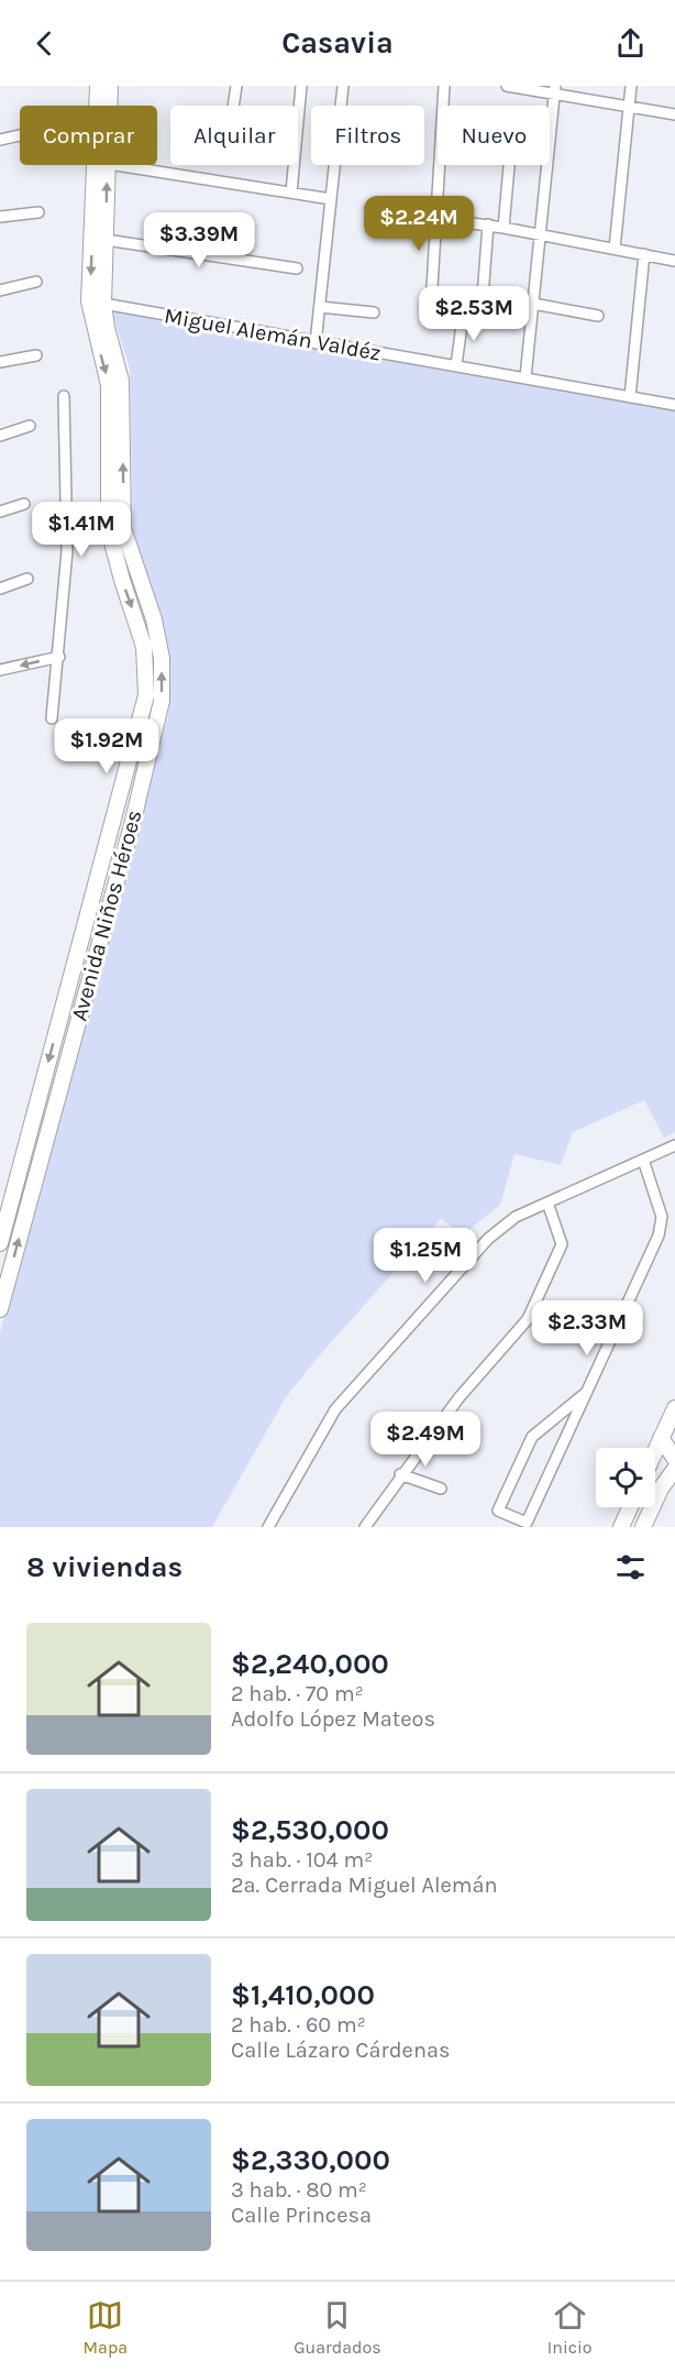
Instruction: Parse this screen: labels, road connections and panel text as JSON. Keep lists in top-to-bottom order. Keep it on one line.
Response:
{"streets":{"main road":["Avenida Niños Héroes"],"street":["Miguel Alemán Valdéz"]},"crossings":[["Miguel Alemán Valdéz","Avenida Niños Héroes"]],"page":{"header":"Casavia","chip":["Comprar","Alquilar","Filtros","Nuevo"],"price":["$2.24M","$3.39M","$2.53M","$1.41M","$1.92M","$1.25M","$2.33M","$2.49M"],"heading":"8 viviendas","list":[{"name":"$2,240,000","note":"2 hab. · 70 m² · Adolfo López Mateos"},{"name":"$2,530,000","note":"3 hab. · 104 m² · 2a. Cerrada Miguel Alemán"},{"name":"$1,410,000","note":"2 hab. · 60 m² · Calle Lázaro Cárdenas"},{"name":"$2,330,000","note":"3 hab. · 80 m² · Calle Princesa"}],"tabs":["Mapa","Guardados","Inicio"]}}
